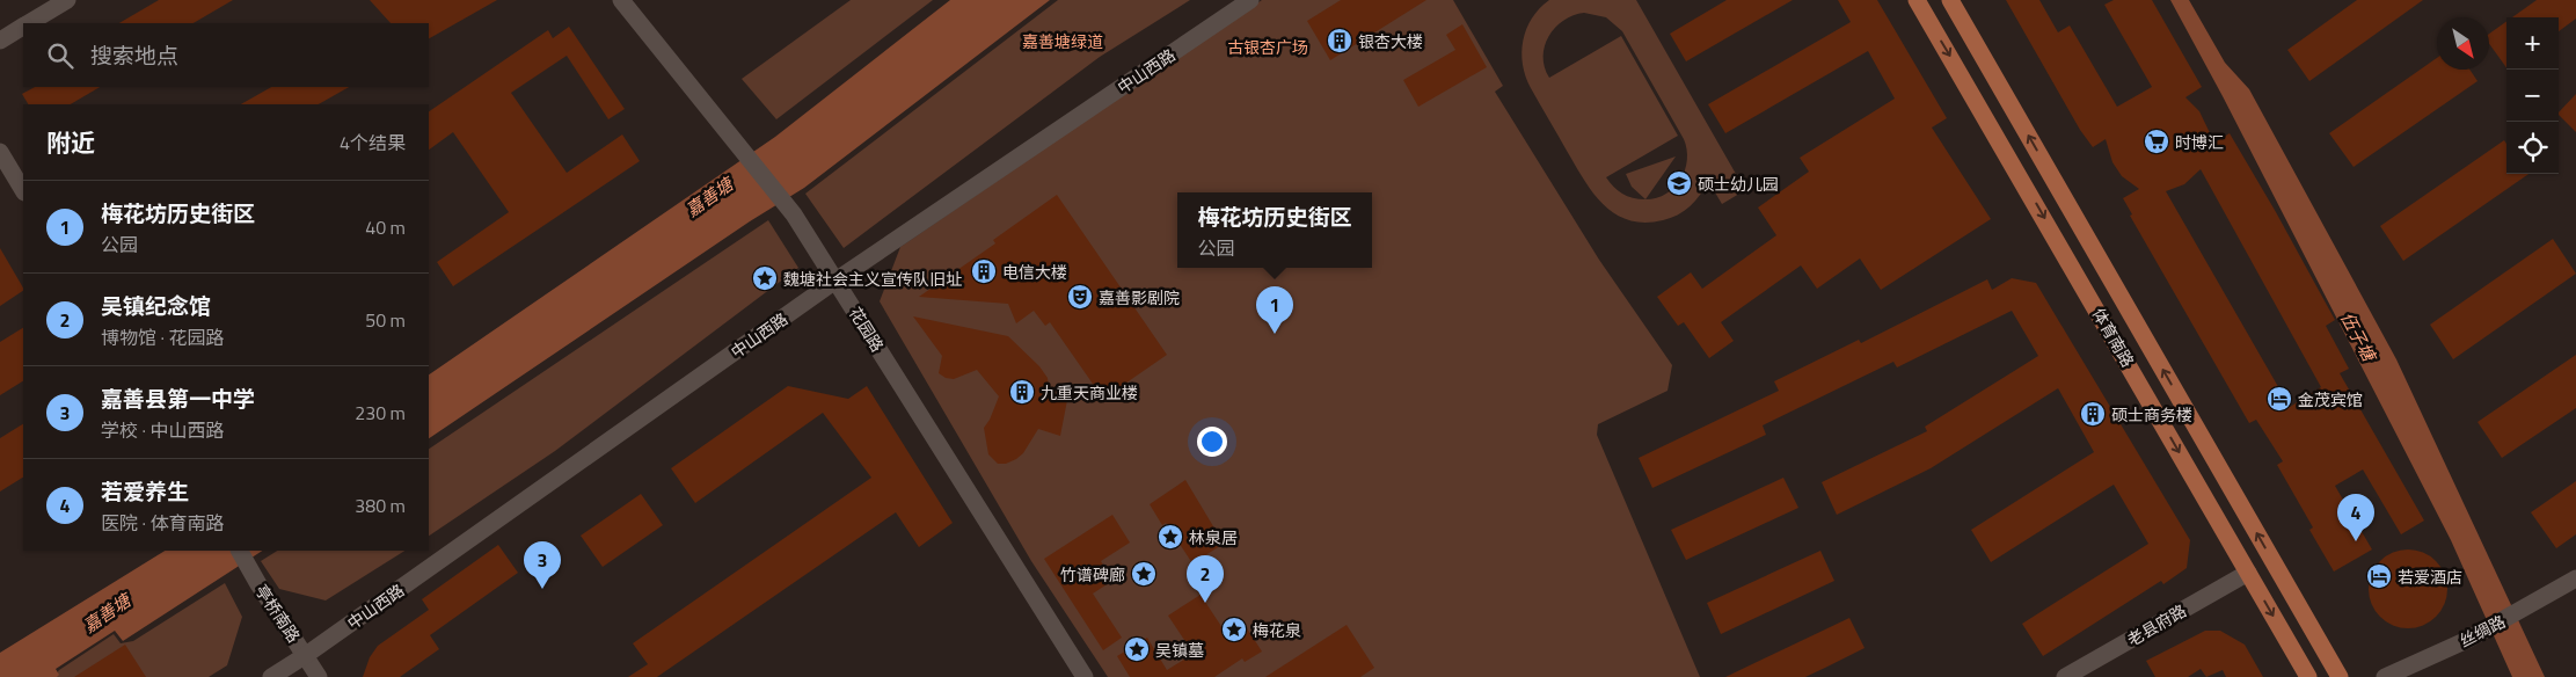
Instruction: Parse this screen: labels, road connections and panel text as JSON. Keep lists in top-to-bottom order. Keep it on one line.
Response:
{"streets":{"main road":["体育南路"],"street":["中山西路","花园路","亭桥南路","老县府路","丝绸路"]},"crossings":[["中山西路","花园路"],["中山西路","亭桥南路"],["体育南路","老县府路"]],"water":["嘉善塘","伍子塘"],"parks":["嘉善塘绿道","古银杏广场"],"places":{"building":["银杏大楼","电信大楼","九重天商业楼","硕士商务楼"],"supermarket":["时博汇"],"school or university":["硕士幼儿园"],"place":["魏塘社会主义宣传队旧址","林泉居","竹谱碑廊","梅花泉","吴镇墓"],"theatre":["嘉善影剧院"],"hotel":["金茂宾馆","若爱酒店"]},"north":"bottom right","page":{"map_buttons":["+","−"],"search":"搜索地点","heading":["附近","4个结果"],"list":[{"mark":"1","name":"梅花坊历史街区","note":"公园","value":"40 m"},{"mark":"2","name":"吴镇纪念馆","note":"博物馆 · 花园路","value":"50 m"},{"mark":"3","name":"嘉善县第一中学","note":"学校 · 中山西路","value":"230 m"},{"mark":"4","name":"若爱养生","note":"医院 · 体育南路","value":"380 m"}],"popup":["梅花坊历史街区","公园"],"pins":["1","4","3","2"]}}
